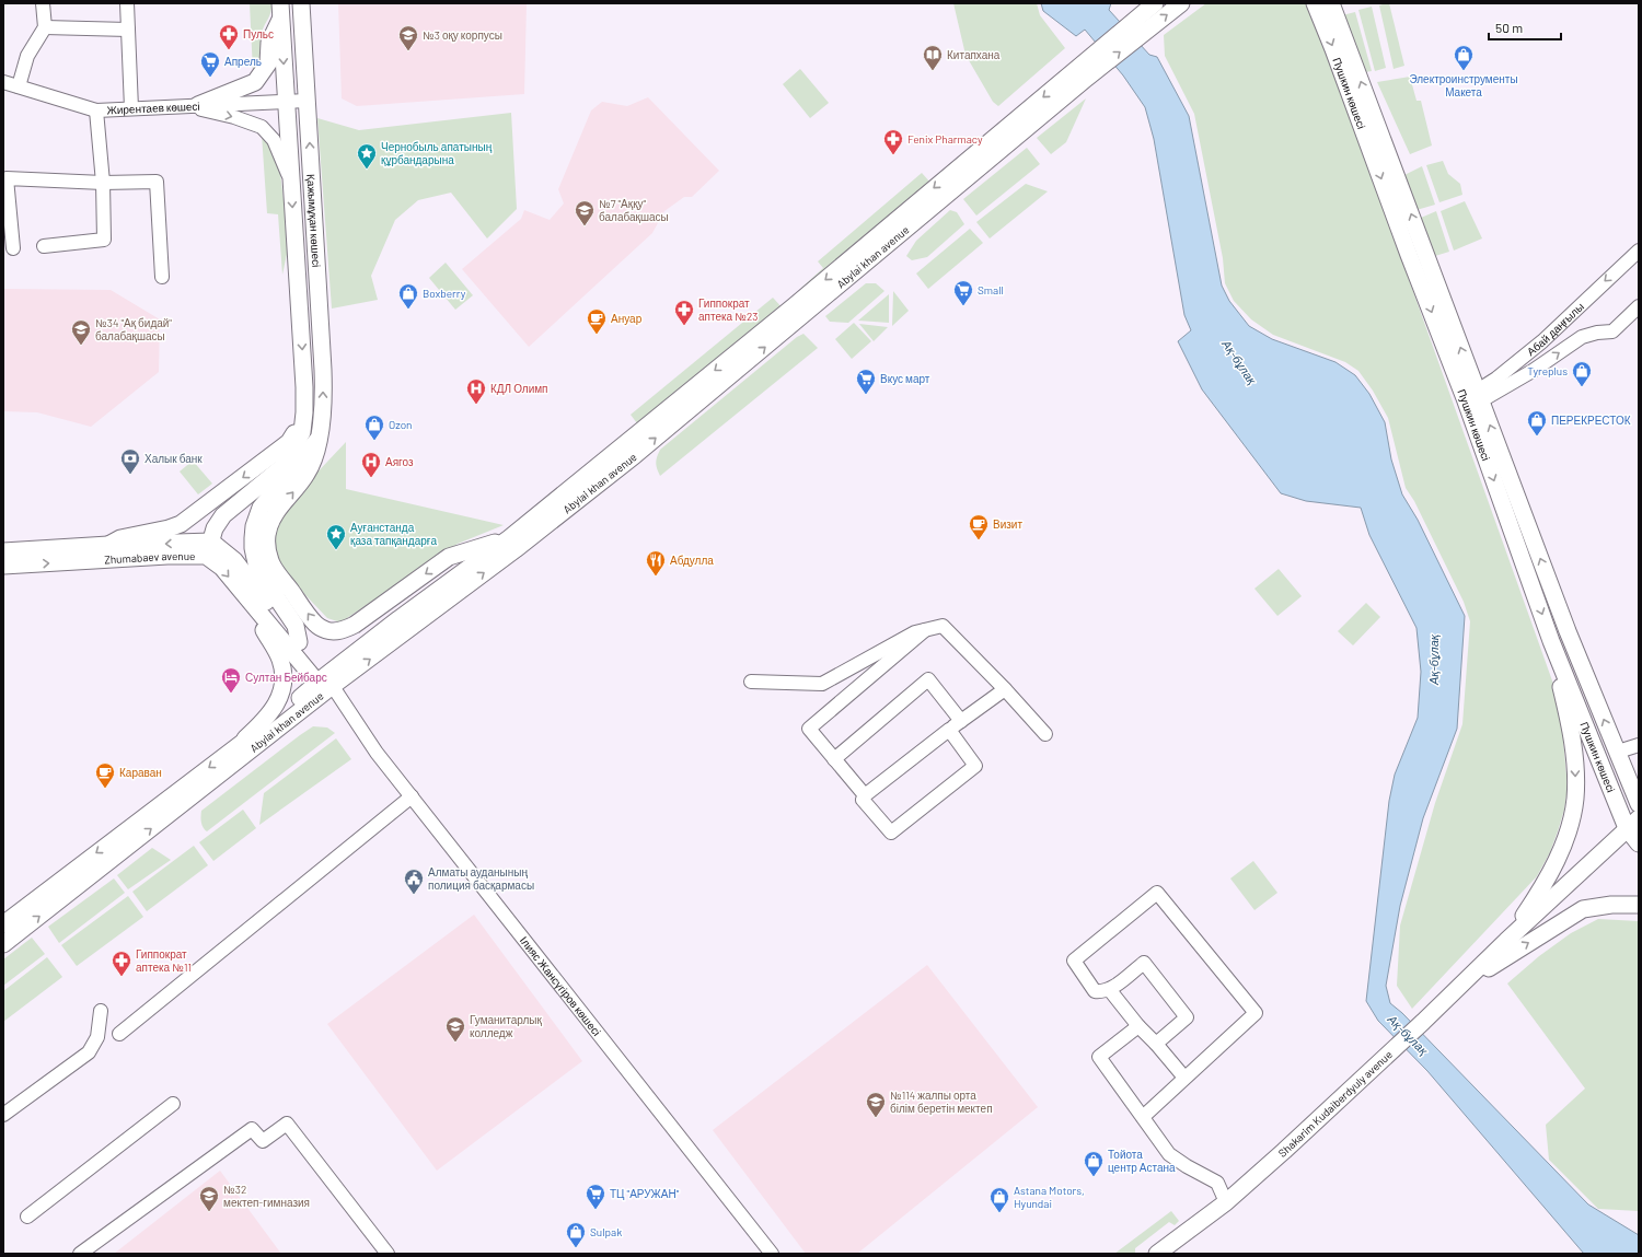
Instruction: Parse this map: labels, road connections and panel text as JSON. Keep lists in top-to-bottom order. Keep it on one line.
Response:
{"streets":{"main road":["Пушкин көшесі","Қажымұқан көшесі","Abylai khan avenue","Zhumabaev avenue","Shakarim Kudaiberdyuly avenue"],"street":["Жирентаев көшесі","Абай даңғылы","Ілияс Жансүгіров көшесі"]},"crossings":[["Пушкин көшесі","Абай даңғылы"],["Пушкин көшесі","Shakarim Kudaiberdyuly avenue"],["Жирентаев көшесі","Қажымұқан көшесі"],["Қажымұқан көшесі","Abylai khan avenue"],["Abylai khan avenue","Zhumabaev avenue"],["Abylai khan avenue","Ілияс Жансүгіров көшесі"],["Zhumabaev avenue","Ілияс Жансүгіров көшесі"]],"water":["Ақ-бұлақ"],"places":{"pharmacy":["Пульс","Fenix Pharmacy","Гиппократ аптека №23","Гиппократ аптека №11"],"school or university":["№3 оқу корпусы","№7 \"Аққу\" балабақшасы","№34 \"Ақ бидай\" балабақшасы","Гуманитарлық колледж","№114 жалпы орта білім беретін мектеп","№32 мектеп-гимназия"],"library":["Китапхана"],"shop":["Электроинструменты Макета","Boxberry","Tyreplus","ПЕРЕКРЕСТОК","Ozon","Тойота центр Астана","Astana Motors, Hyundai","Sulpak"],"supermarket":["Апрель","Small","Вкус март","ТЦ \"АРУЖАН\""],"place":["Чернобыль апатының құрбандарына","Ауғанстанда қаза тапқандарға"],"cafe":["Ануар","Визит","Караван"],"hospital":["КДЛ Олимп","Аягоз"],"bank":["Халык банк"],"restaurant":["Абдулла"],"hotel":["Султан Бейбарс"],"public building":["Алматы ауданының полиция басқармасы"]},"scale_bar":"50 m"}
